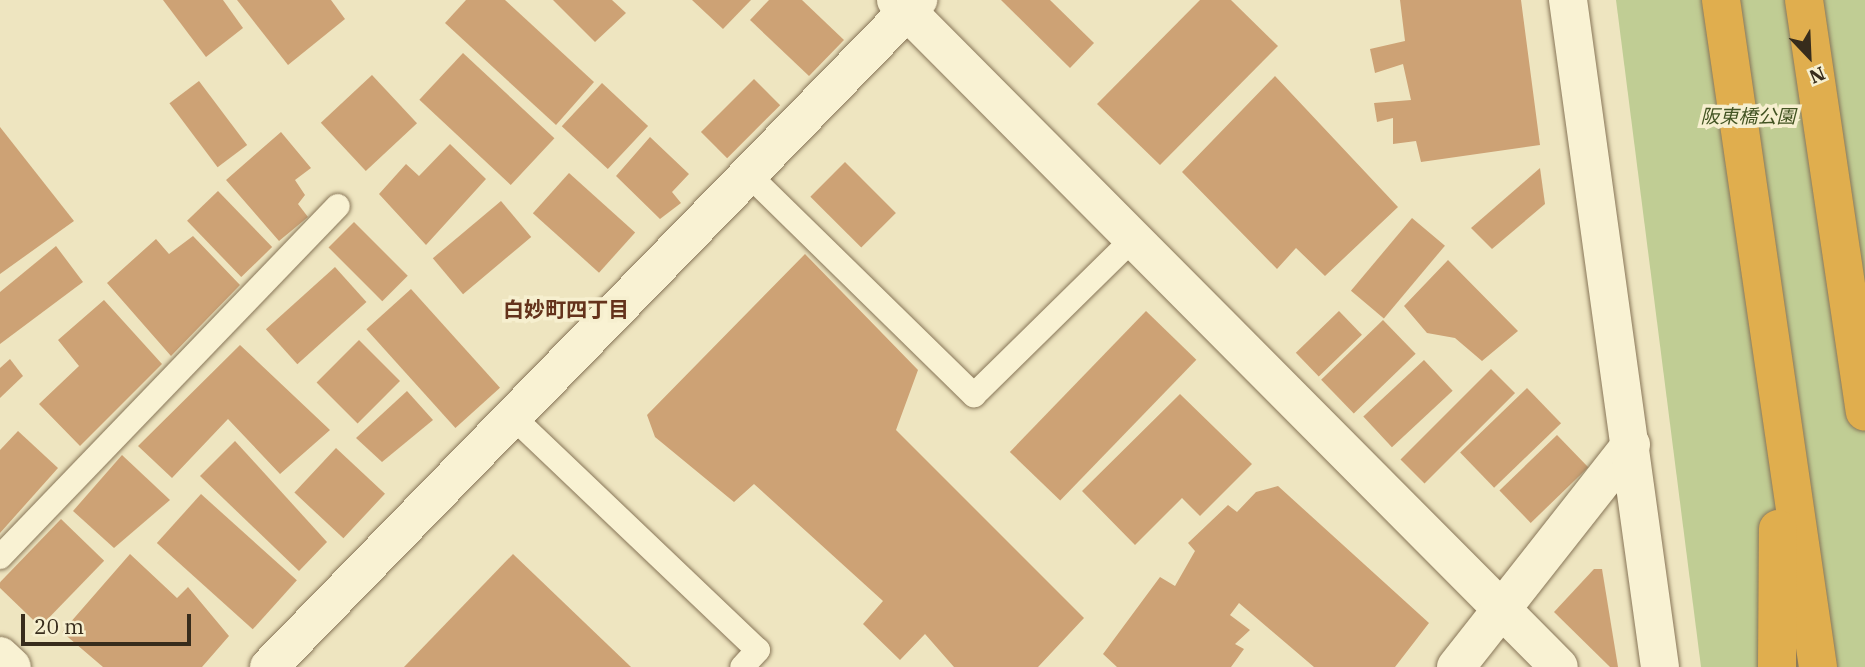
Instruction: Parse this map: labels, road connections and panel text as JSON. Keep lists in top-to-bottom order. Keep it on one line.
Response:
{"districts":["白妙町四丁目"],"parks":["阪東橋公園"],"scale_bar":"20 m","north":"bottom right"}
